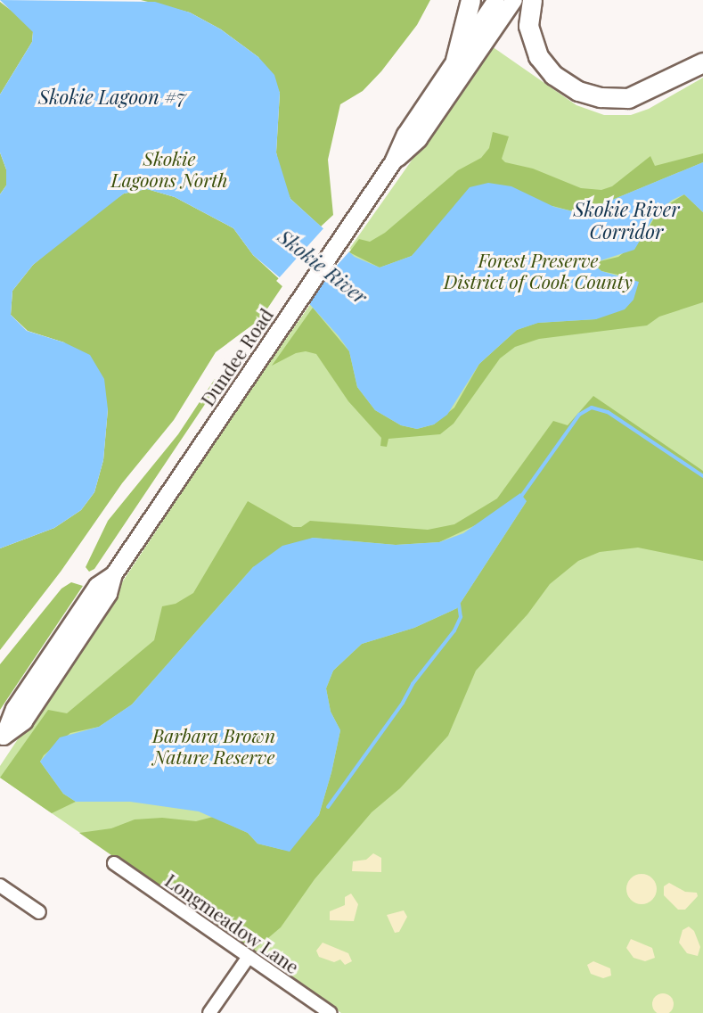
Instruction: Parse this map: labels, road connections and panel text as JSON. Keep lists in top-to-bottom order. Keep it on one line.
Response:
{"streets":{"main road":["Dundee Road"],"street":["Longmeadow Lane"]},"water":["Skokie Lagoon #7","Skokie River Corridor","Skokie River"],"parks":["Skokie Lagoons North","Forest Preserve District of Cook County","Barbara Brown Nature Reserve"]}
